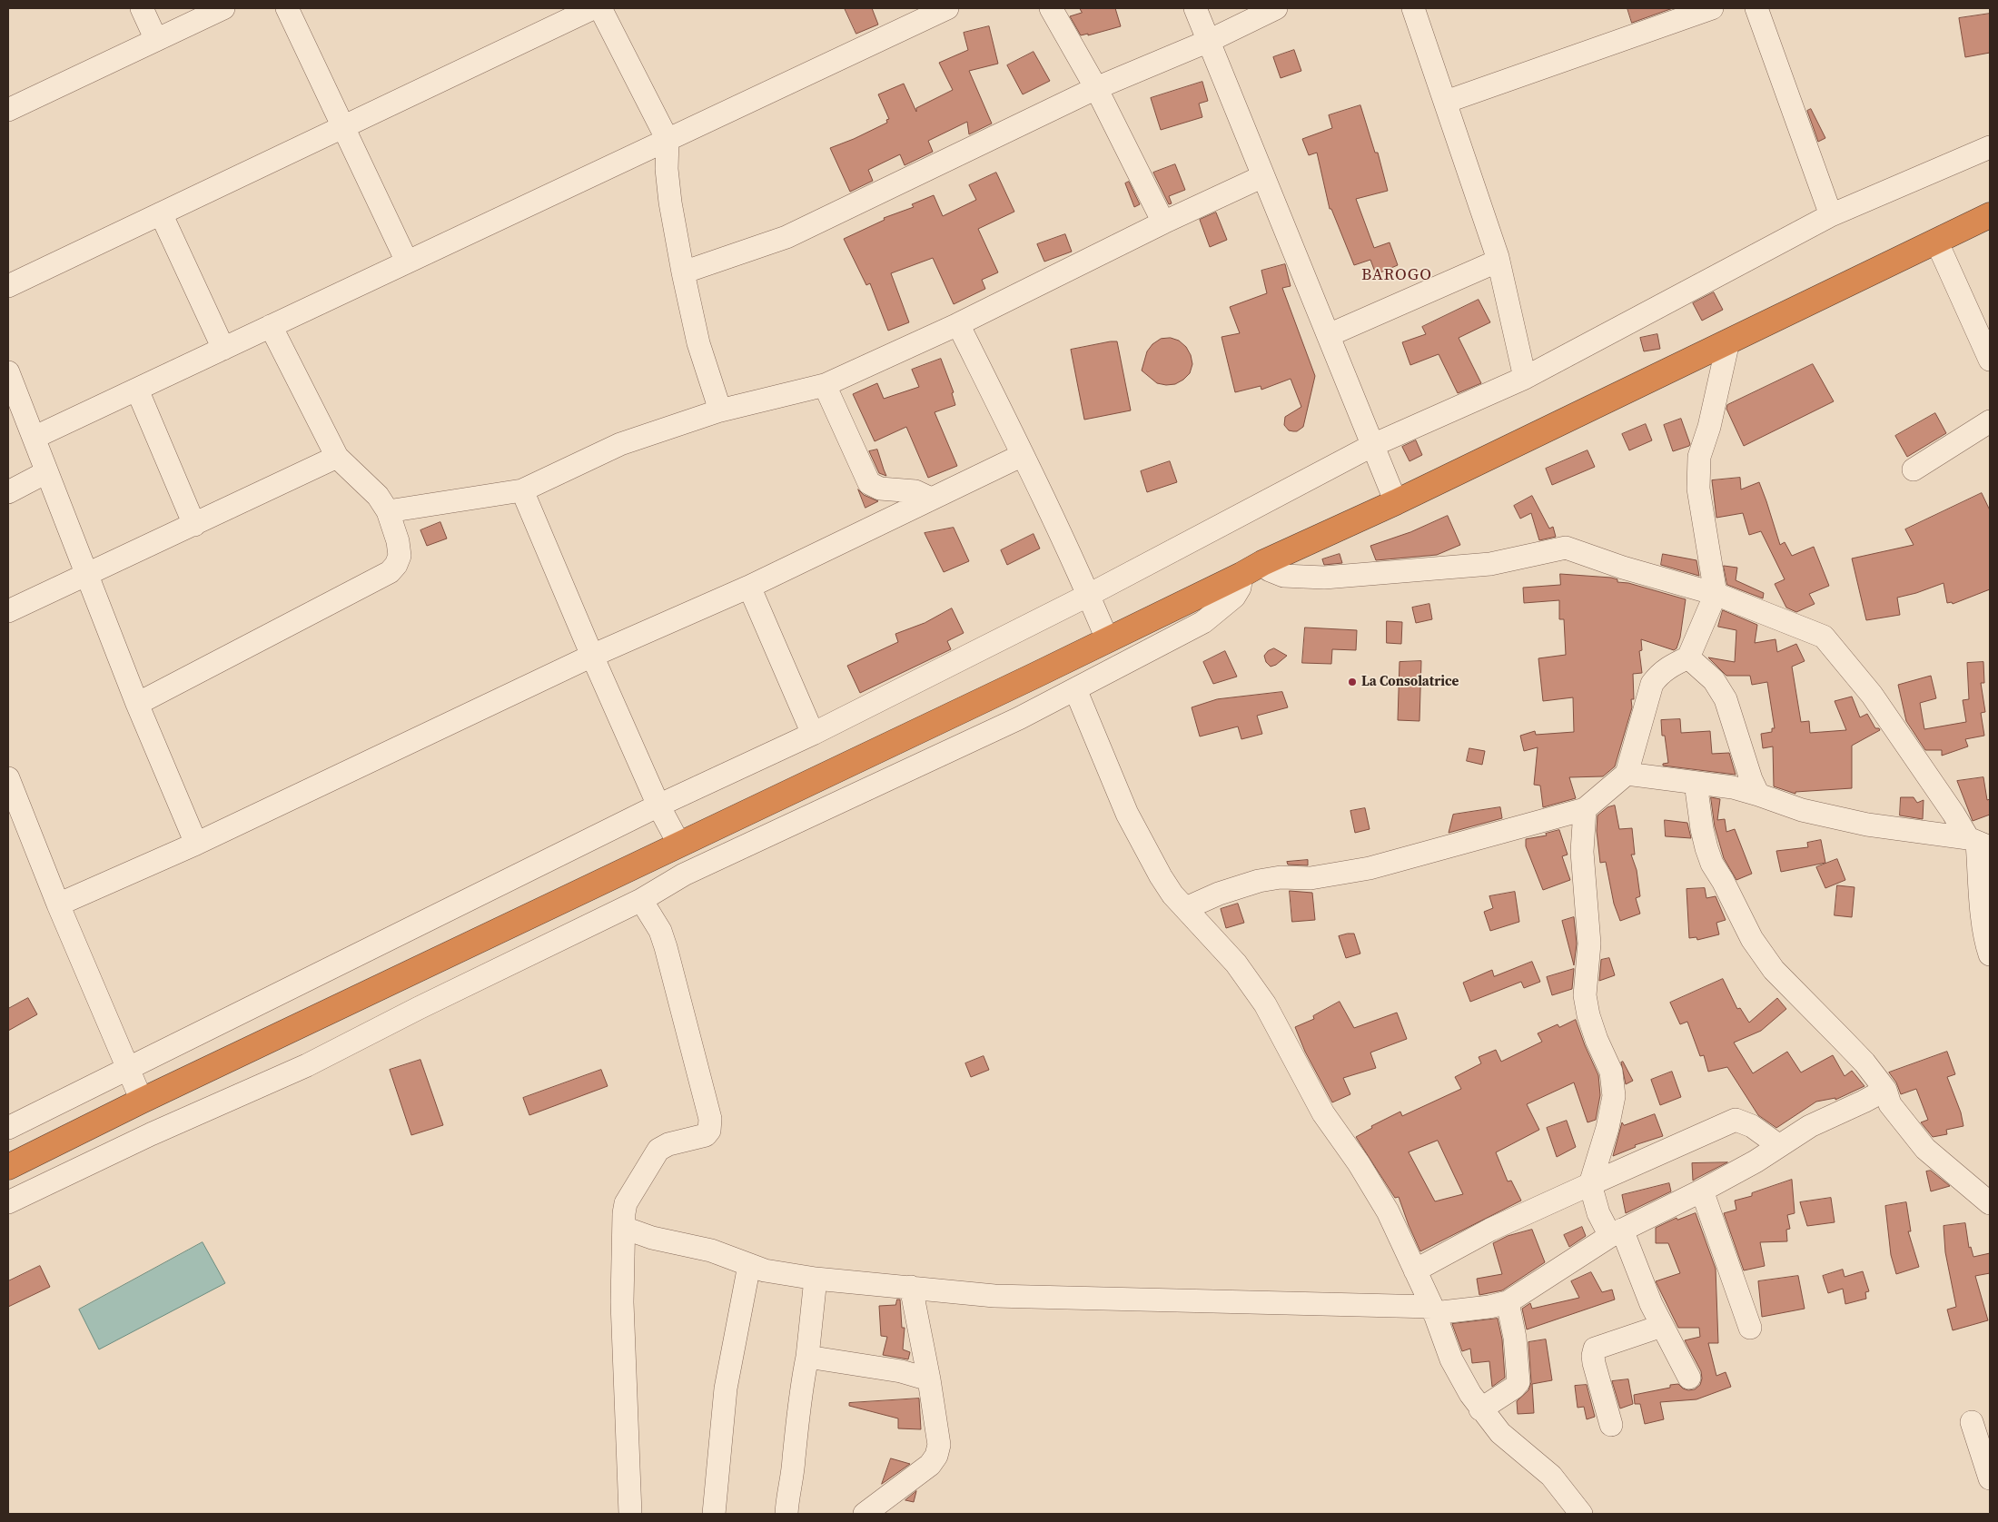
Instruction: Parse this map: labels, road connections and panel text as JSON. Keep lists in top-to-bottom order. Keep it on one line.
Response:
{"districts":["BAROGO"],"places":["La Consolatrice"]}
